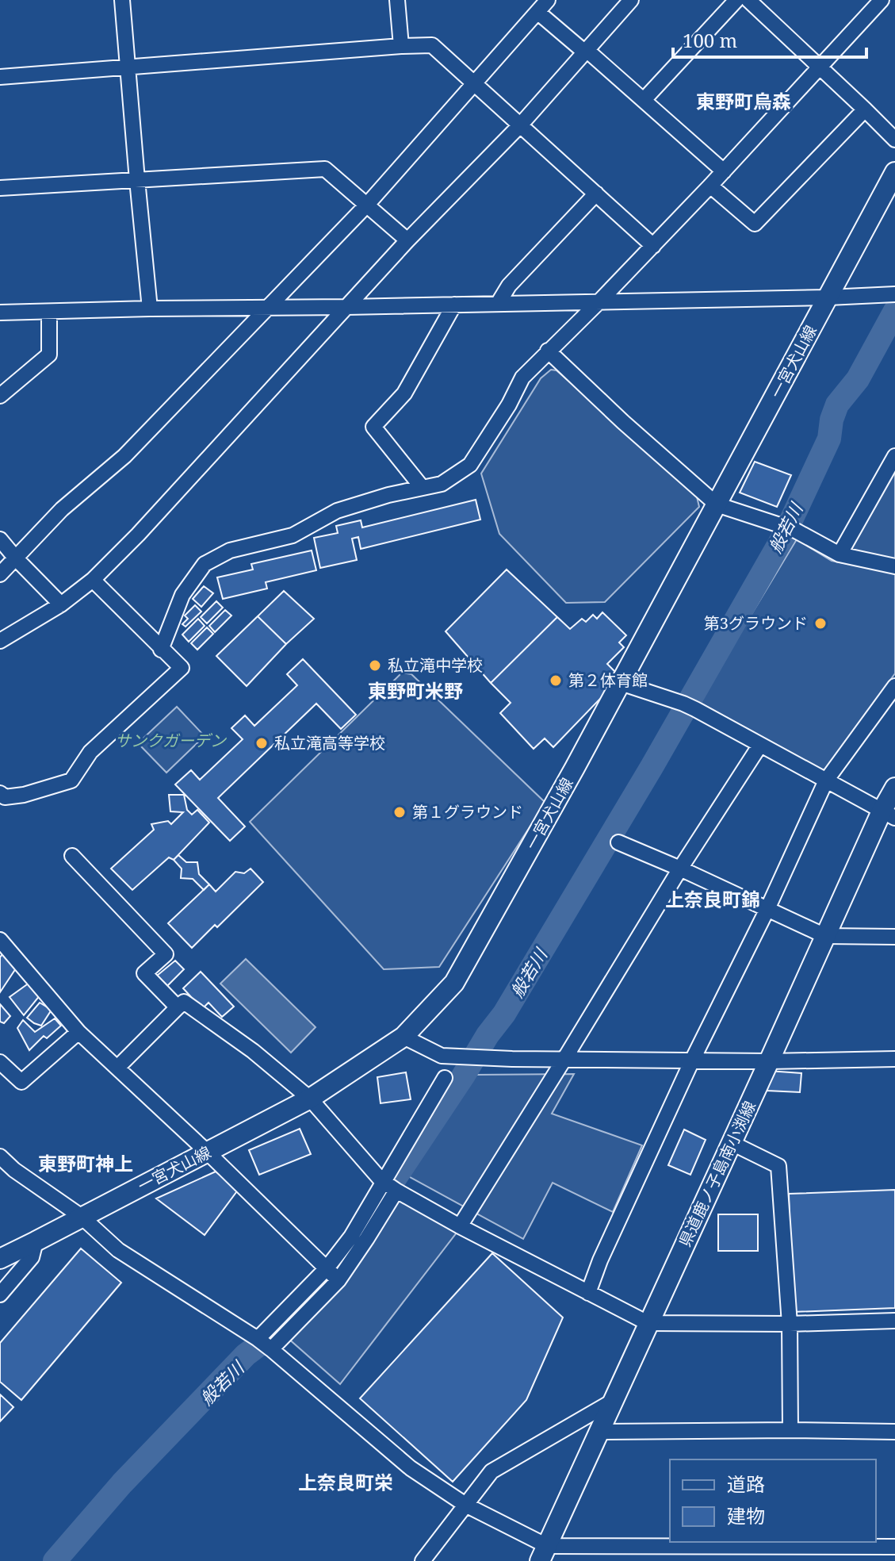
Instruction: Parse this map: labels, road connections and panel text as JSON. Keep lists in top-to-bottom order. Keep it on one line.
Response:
{"streets":{"main road":["一宮犬山線","県道鹿ノ子島南小渕線"]},"districts":["東野町烏森","東野町米野","上奈良町錦","東野町神上","上奈良町栄"],"water":["般若川"],"parks":["サンクガーデン"],"places":["第3グラウンド","私立滝中学校","第２体育館","私立滝高等学校","第１グラウンド"],"legend":["道路","建物"],"scale_bar":"100 m"}
